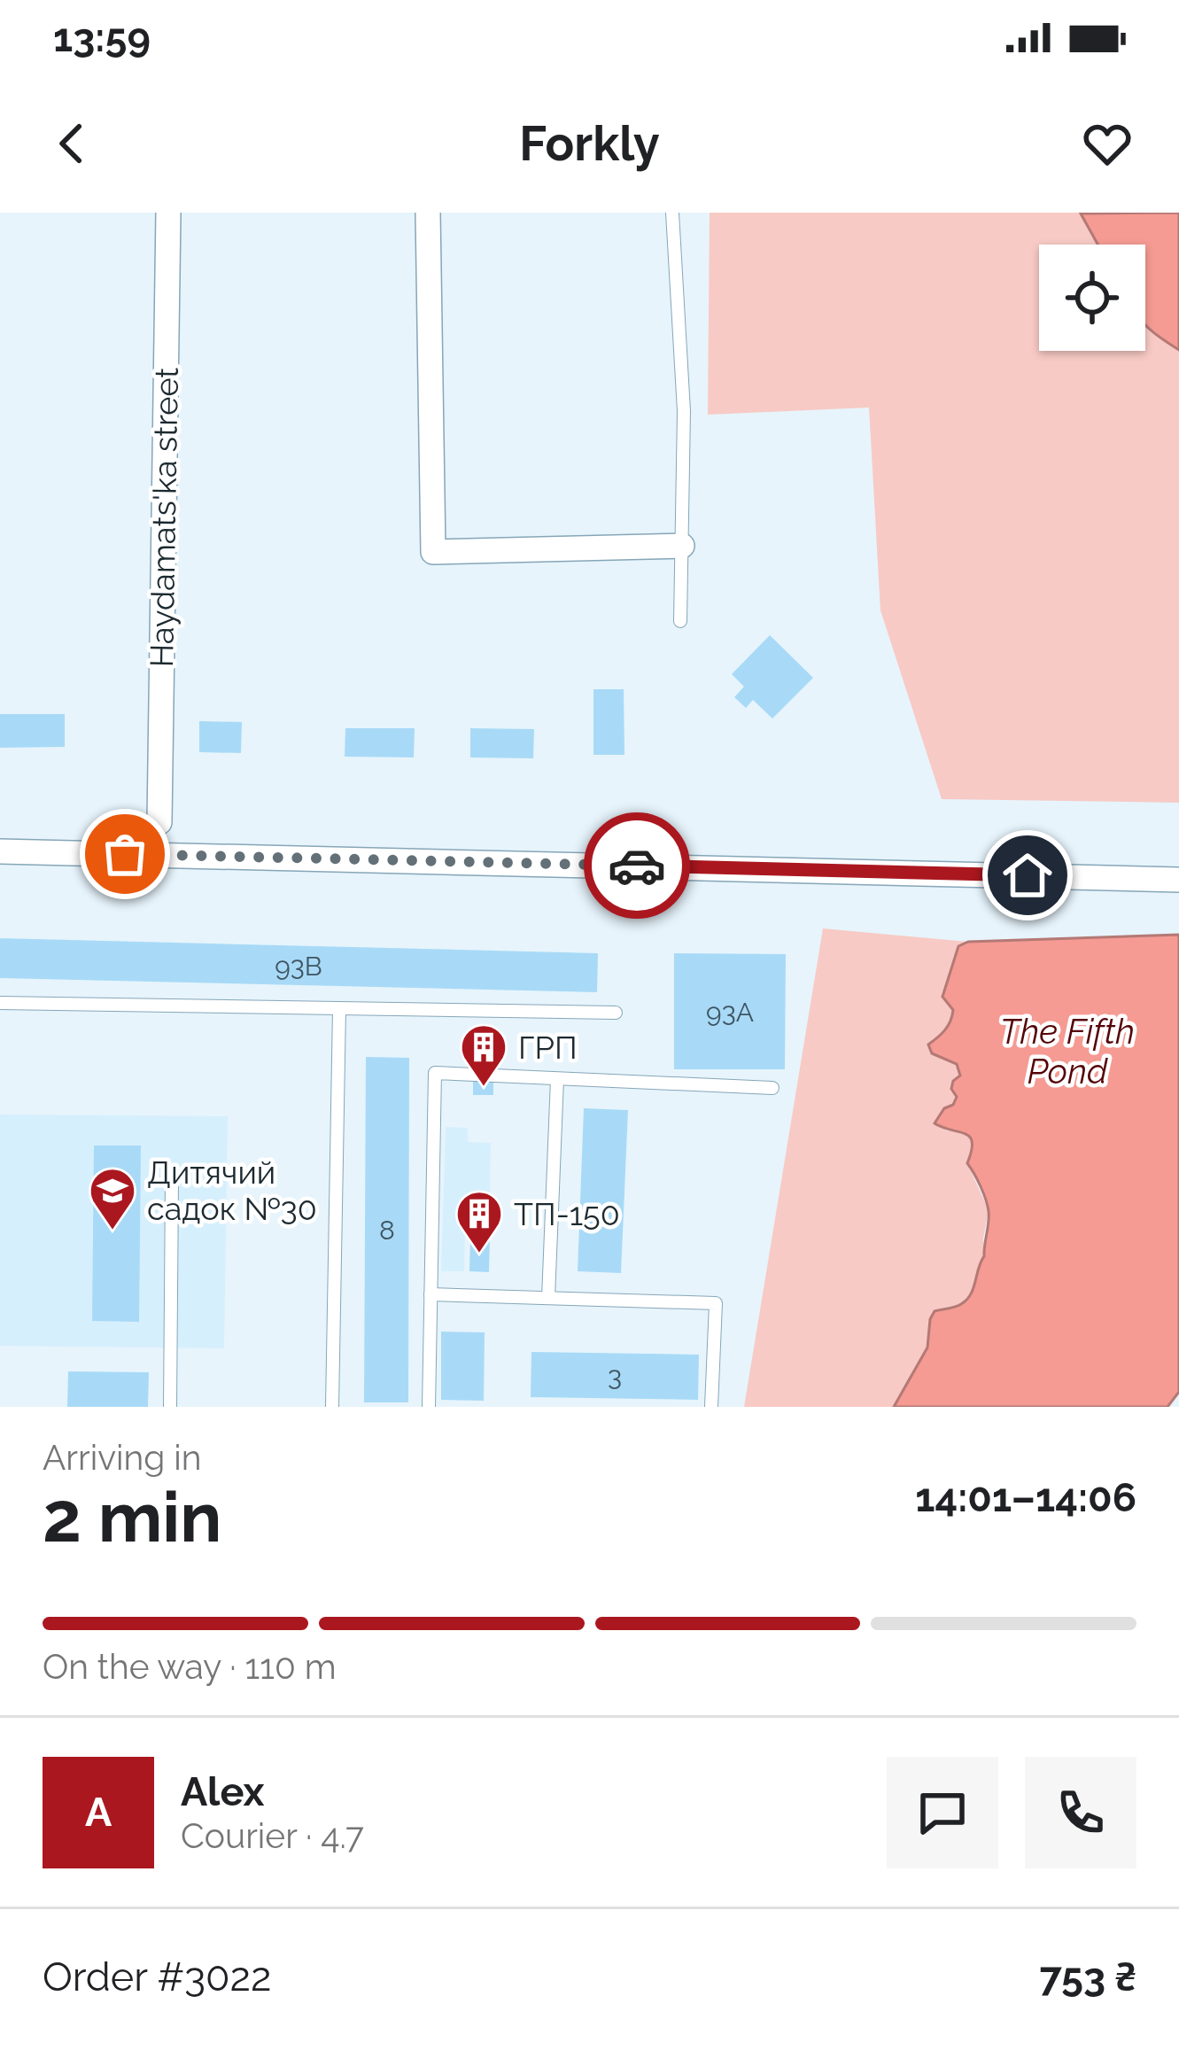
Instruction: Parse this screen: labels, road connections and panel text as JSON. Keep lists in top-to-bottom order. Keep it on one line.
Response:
{"streets":{"street":["Haydamats'ka street"]},"water":["The Fifth Pond"],"places":{"building":["ГРП","ТП-150"],"school or university":["Дитячий садок №30"]},"house_numbers":["93В","93А","8","3"],"page":{"status":"13:59","header":"Forkly","heading":["2 min","Arriving in","14:01–14:06"],"panel":["Alex","Courier · 4.7","Order #3022","753 ₴"],"bar":"On the way · 110 m","round":"A"}}
